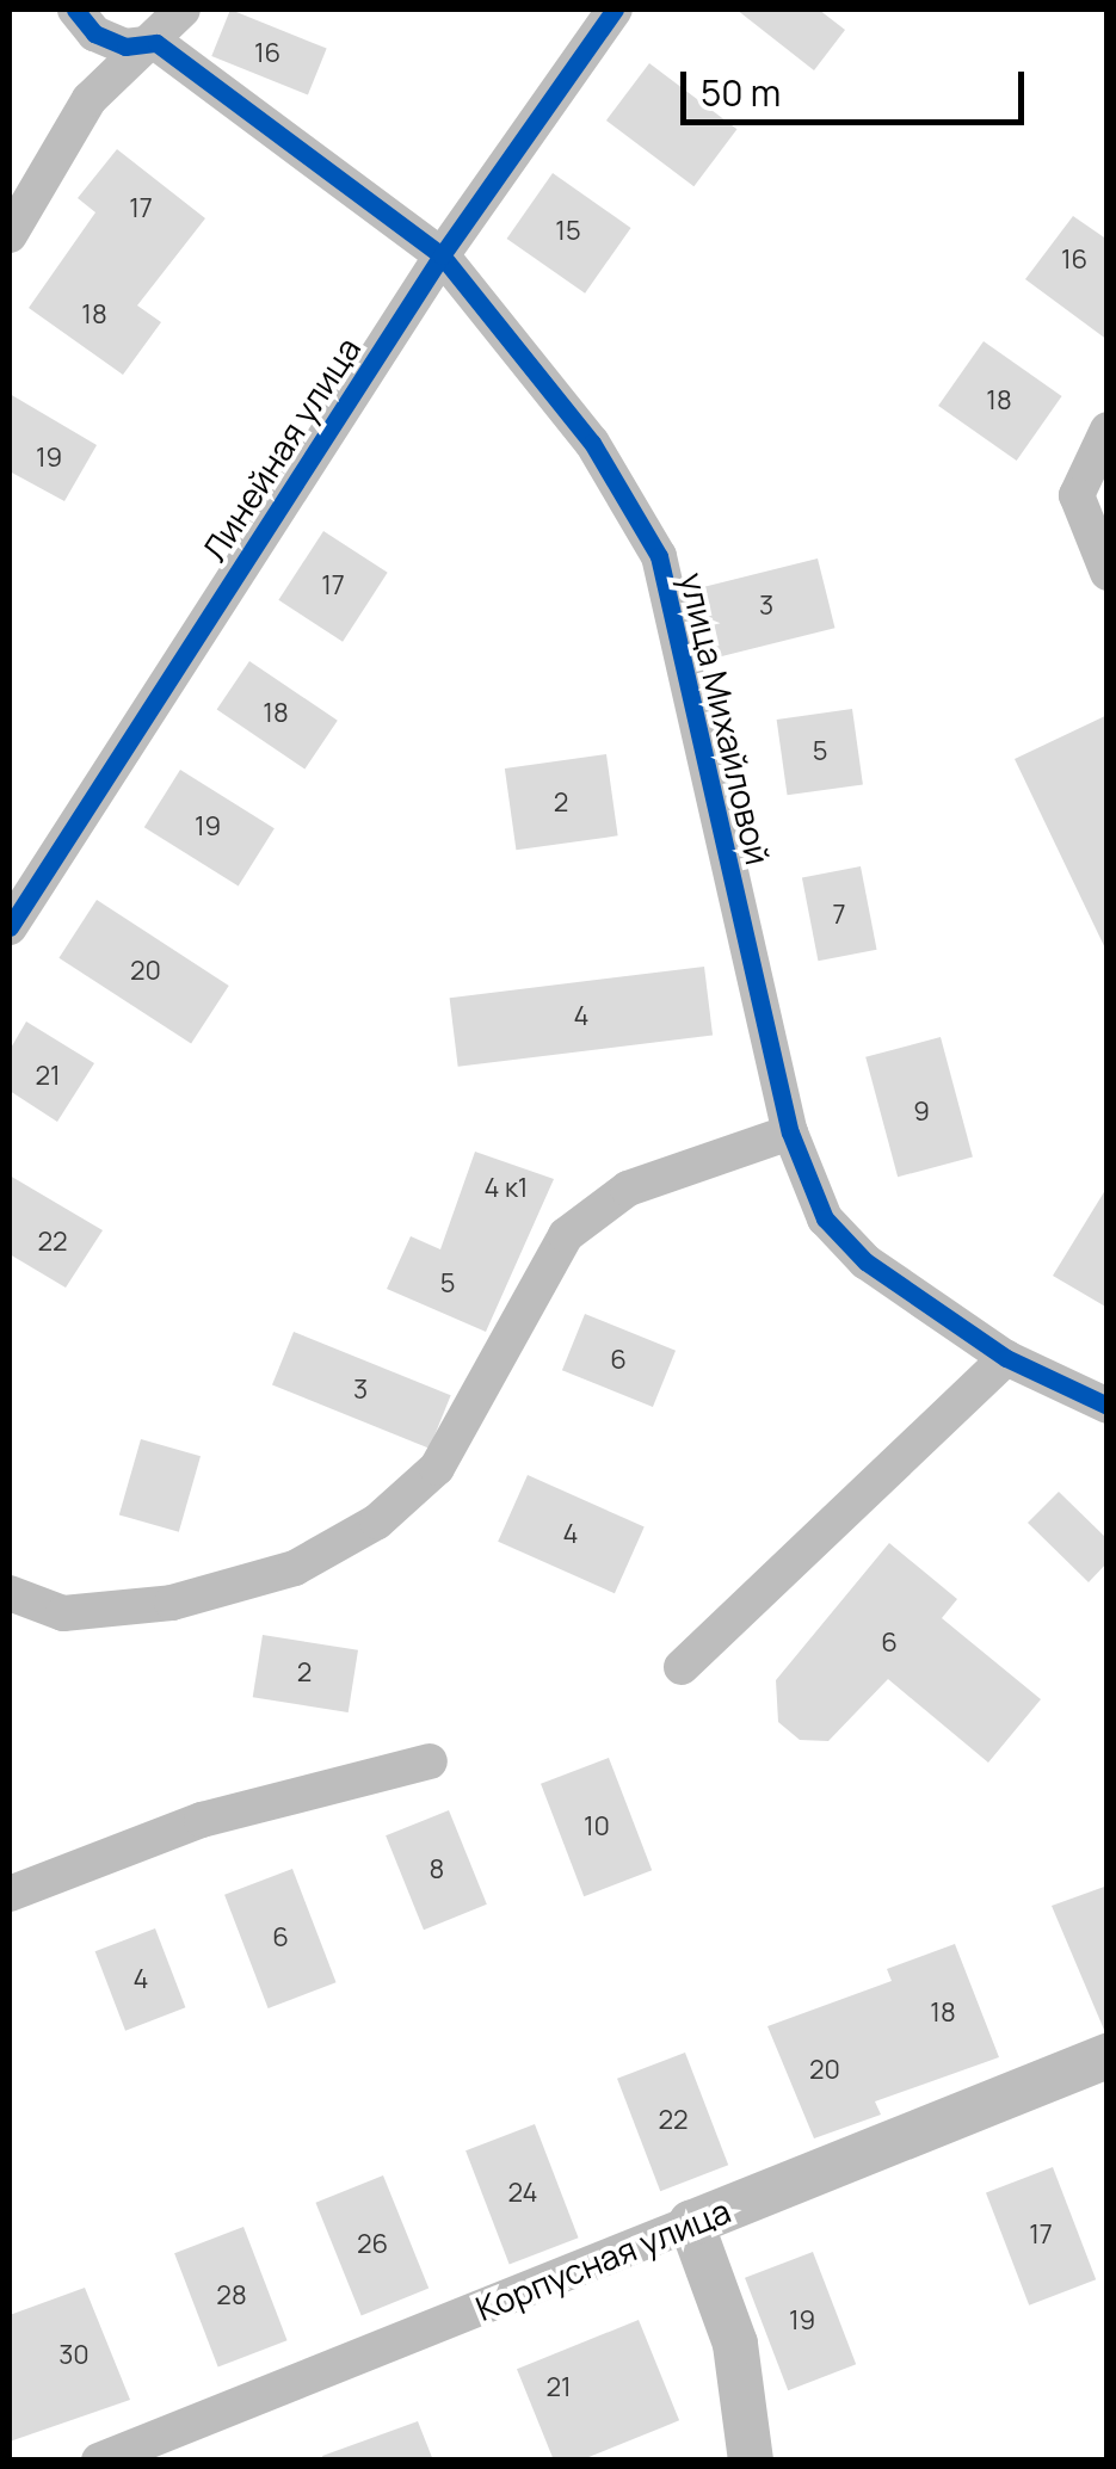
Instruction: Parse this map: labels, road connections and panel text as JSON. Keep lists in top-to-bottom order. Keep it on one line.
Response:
{"streets":{"street":["Линейная улица","улица Михайловой","Корпусная улица"]},"crossings":[["Линейная улица","улица Михайловой"]],"house_numbers":["16","17","15","16","18","18","19","17","3","18","5","2","19","7","20","4","21","9","4 к1","22","5","6","3","4","6","2","10","8","6","4","18","20","22","24","17","26","28","19","30","21"],"scale_bar":"50 m"}
